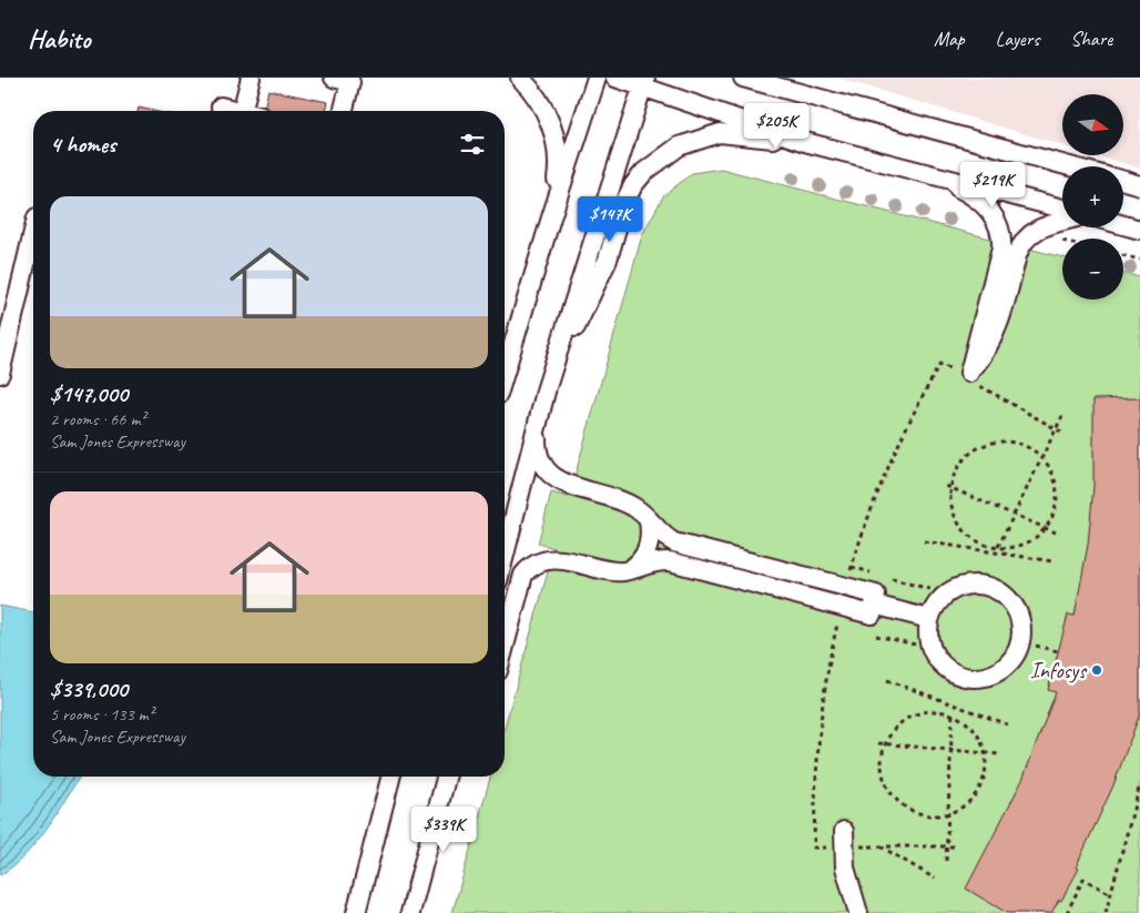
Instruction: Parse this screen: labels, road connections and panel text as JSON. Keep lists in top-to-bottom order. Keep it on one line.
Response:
{"places":["Infosys"],"north":"right","page":{"header":"Habito","nav":["Map","Layers","Share"],"map_buttons":["+","−"],"price":["$205K","$219K","$147K","$339K"],"heading":"4 homes","list":[{"name":"$147,000","note":"2 rooms · 66 m² · Sam Jones Expressway"},{"name":"$339,000","note":"5 rooms · 133 m² · Sam Jones Expressway"}]}}
